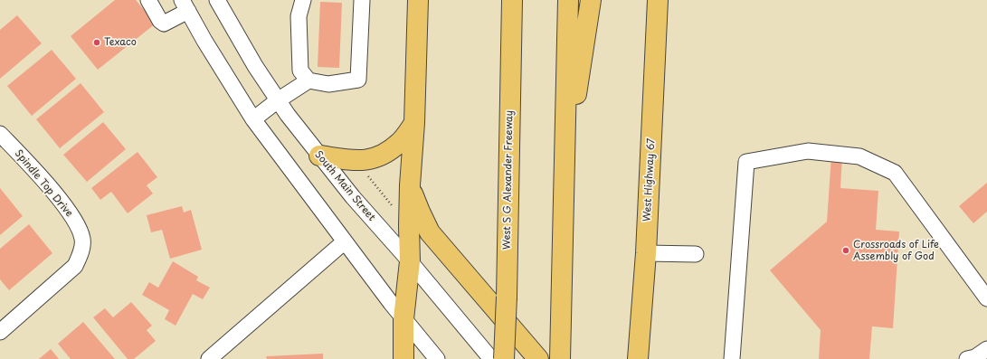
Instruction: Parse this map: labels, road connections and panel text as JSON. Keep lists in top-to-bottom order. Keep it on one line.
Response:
{"streets":{"main road":["West S G Alexander Freeway","West Highway 67"],"street":["Spindle Top Drive","South Main Street"]},"places":["Texaco","Crossroads of Life Assembly of God"]}
